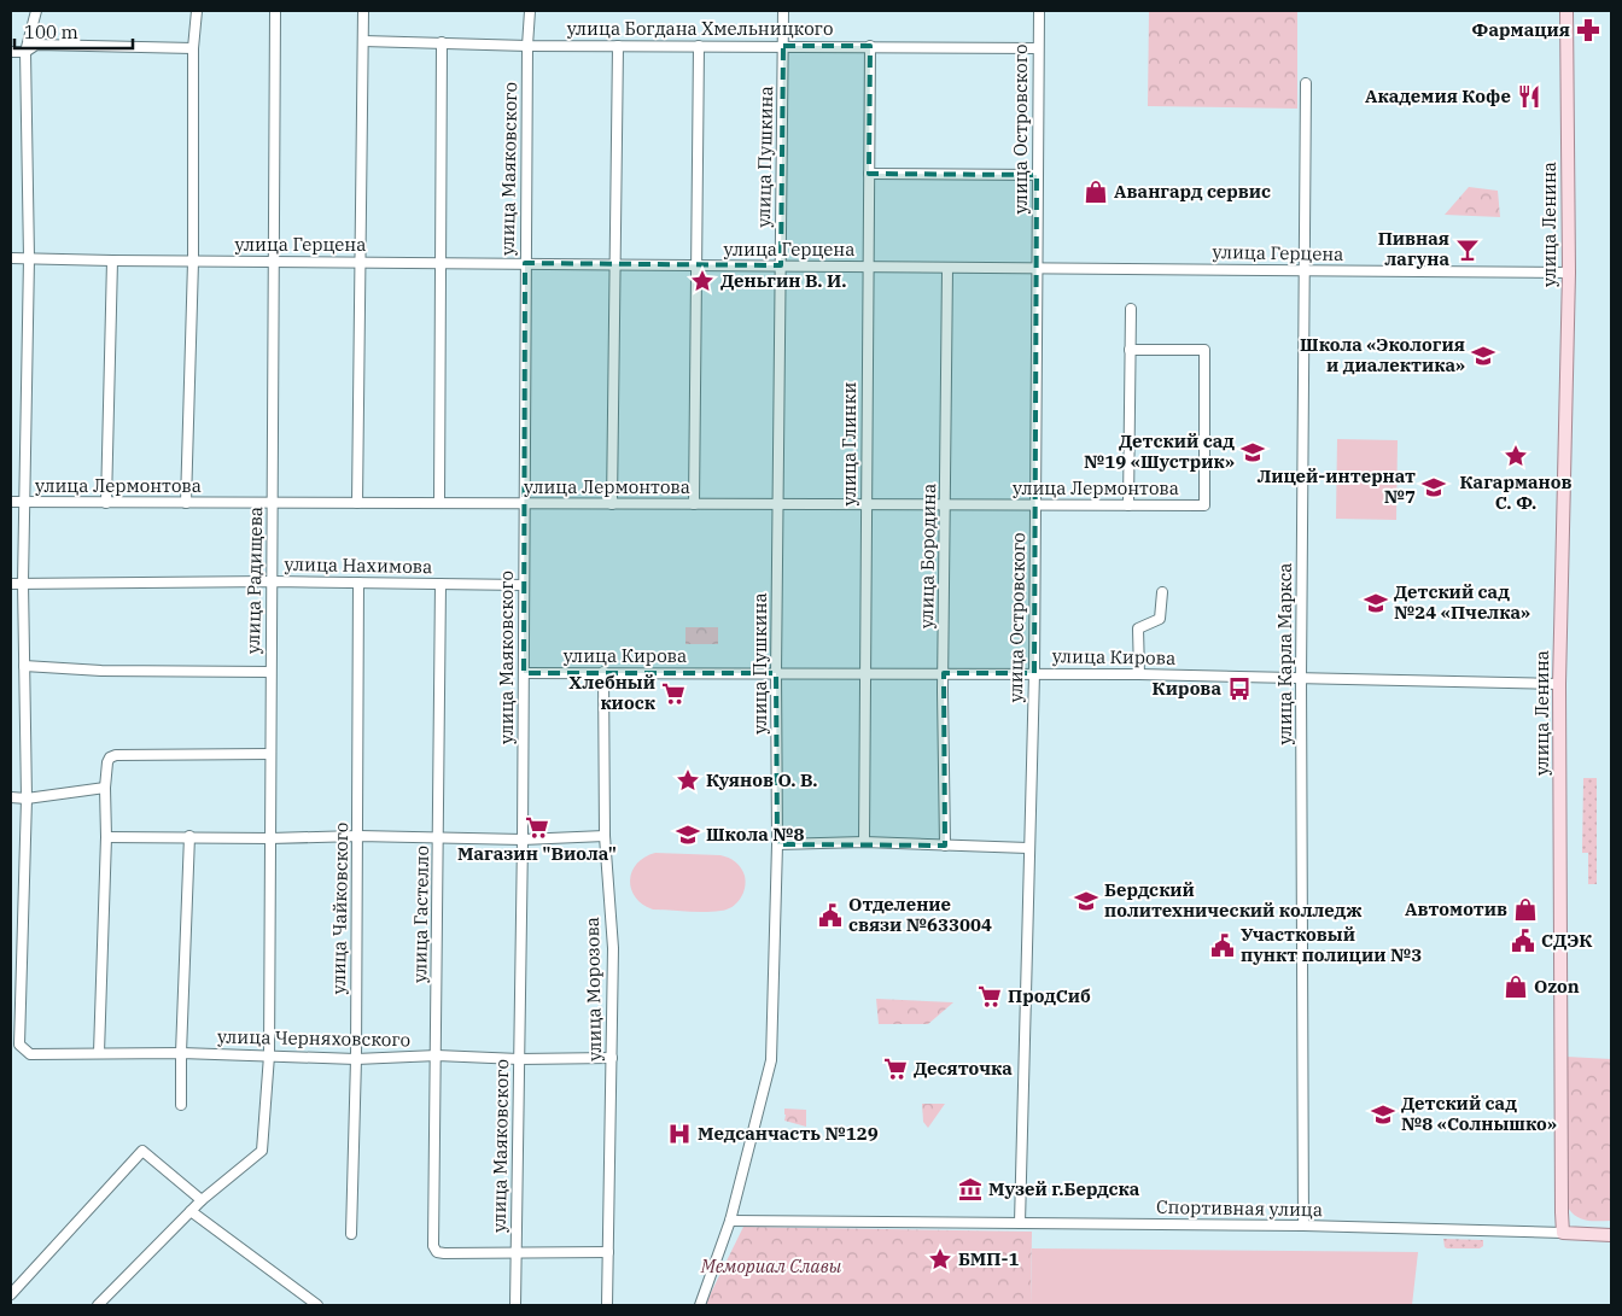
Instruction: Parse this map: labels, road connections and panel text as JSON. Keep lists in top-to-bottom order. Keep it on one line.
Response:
{"streets":{"main road":["улица Ленина"],"street":["улица Богдана Хмельницкого","улица Островского","улица Пушкина","улица Маяковского","улица Герцена","улица Глинки","улица Лермонтова","улица Бородина","улица Нахимова","улица Радищева","улица Карла Маркса","улица Кирова","улица Чайковского","улица Гастелло","улица Морозова","улица Черняховского","Спортивная улица"]},"crossings":[["улица Богдана Хмельницкого","улица Островского"],["улица Богдана Хмельницкого","улица Пушкина"],["улица Богдана Хмельницкого","улица Маяковского"],["улица Богдана Хмельницкого","улица Глинки"],["улица Островского","улица Герцена"],["улица Островского","улица Лермонтова"],["улица Островского","улица Кирова"],["улица Островского","Спортивная улица"],["улица Пушкина","улица Герцена"],["улица Пушкина","улица Лермонтова"],["улица Пушкина","улица Кирова"],["улица Пушкина","Спортивная улица"],["улица Маяковского","улица Герцена"],["улица Маяковского","улица Лермонтова"],["улица Маяковского","улица Нахимова"],["улица Маяковского","улица Кирова"],["улица Маяковского","улица Гастелло"],["улица Маяковского","улица Черняховского"],["улица Ленина","улица Герцена"],["улица Ленина","улица Кирова"],["улица Ленина","Спортивная улица"],["улица Герцена","улица Глинки"],["улица Герцена","улица Бородина"],["улица Герцена","улица Радищева"],["улица Герцена","улица Карла Маркса"],["улица Глинки","улица Лермонтова"],["улица Глинки","улица Кирова"],["улица Лермонтова","улица Бородина"],["улица Лермонтова","улица Радищева"],["улица Бородина","улица Кирова"],["улица Нахимова","улица Радищева"],["улица Нахимова","улица Чайковского"],["улица Нахимова","улица Гастелло"],["улица Радищева","улица Черняховского"],["улица Карла Маркса","улица Кирова"],["улица Карла Маркса","Спортивная улица"],["улица Кирова","улица Морозова"],["улица Чайковского","улица Черняховского"],["улица Гастелло","улица Черняховского"],["улица Морозова","улица Черняховского"]],"parks":["Мемориал Славы"],"places":{"pharmacy":["Фармация"],"restaurant":["Академия Кофе"],"shop":["Авангард сервис","Автомотив","Ozon"],"bar":["Пивная лагуна"],"place":["Деньгин В. И.","Кагарманов С. Ф.","Куянов О. В.","БМП-1"],"school or university":["Школа «Экология и диалектика»","Детский сад №19 «Шустрик»","Лицей-интернат №7","Детский сад №24 «Пчелка»","Школа №8","Бердский политехнический колледж","Детский сад №8 «Солнышко»"],"bus stop":["Кирова"],"supermarket":["Хлебный киоск","Магазин \"Виола\"","ПродСиб","Десяточка"],"public building":["Отделение связи №633004","СДЭК","Участковый пункт полиции №3"],"hospital":["Медсанчасть №129"],"museum":["Музей г.Бердска"]},"scale_bar":"100 m"}
